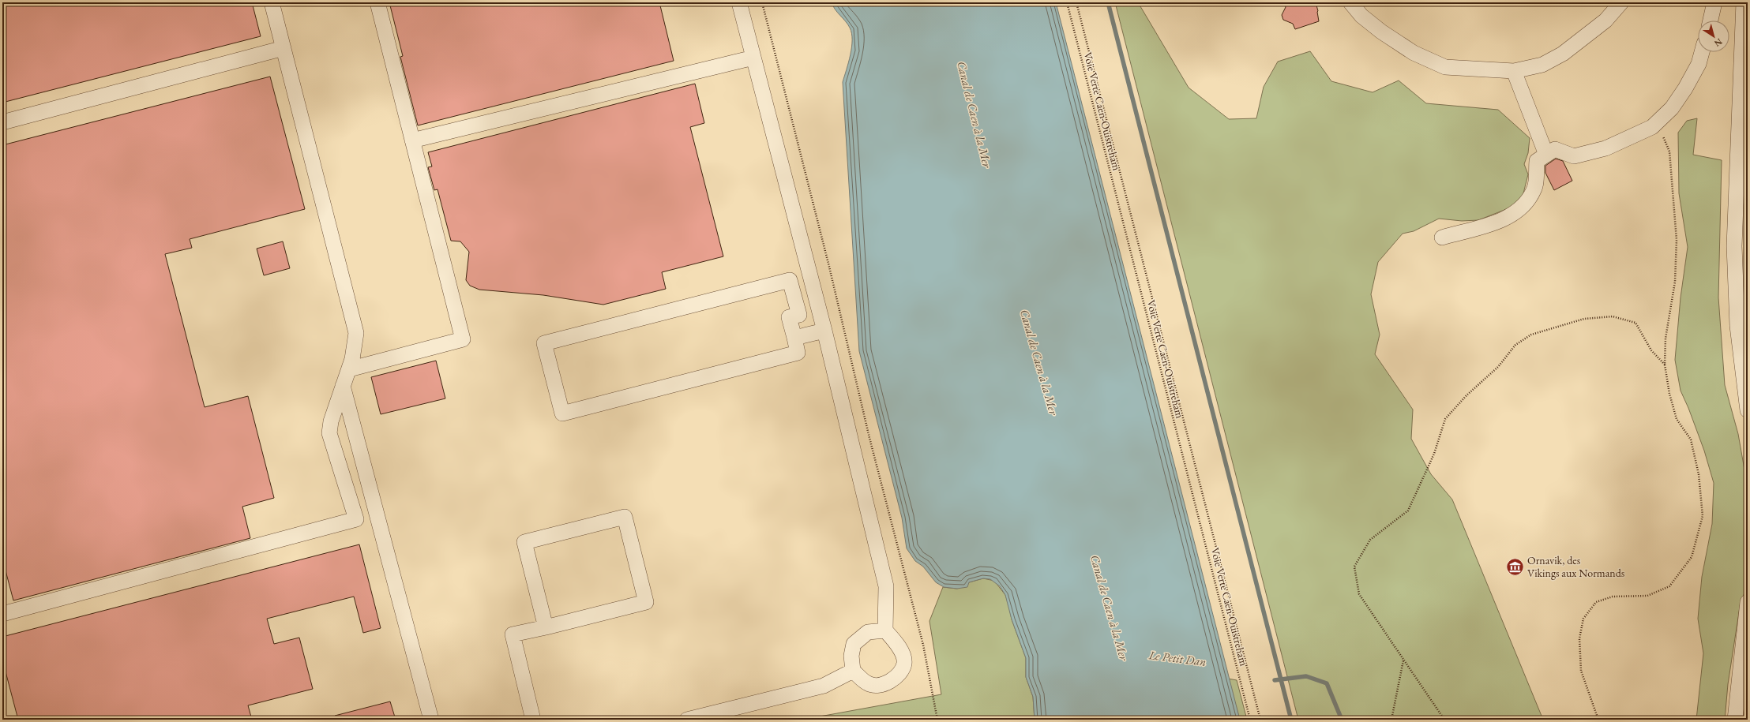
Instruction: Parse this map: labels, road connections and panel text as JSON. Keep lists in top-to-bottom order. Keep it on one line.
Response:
{"streets":{"path":["Voie Verte Caen-Ouistreham"]},"water":["Canal de Caen à la Mer","Le Petit Dan"],"places":{"museum":["Ornavik, des Vikings aux Normands"]},"north":"bottom right"}
